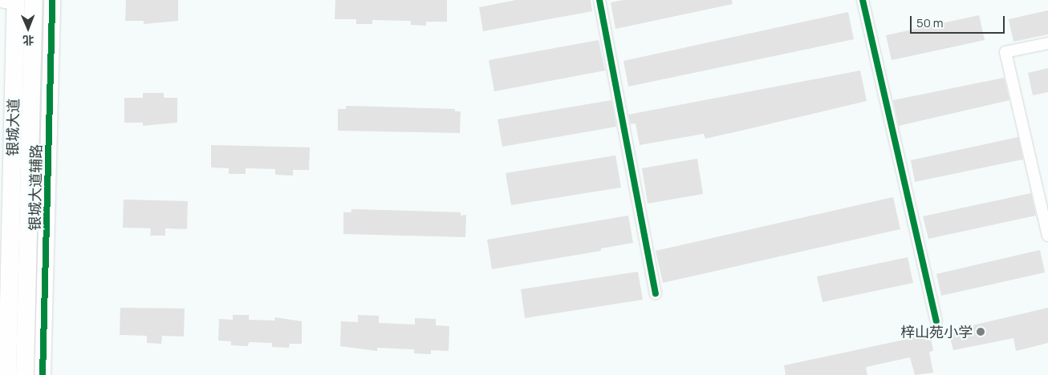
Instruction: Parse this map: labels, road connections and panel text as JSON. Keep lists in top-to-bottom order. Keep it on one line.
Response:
{"streets":{"main road":["银城大道"],"street":["银城大道辅路"]},"places":["梓山苑小学"],"scale_bar":"50 m","north":"bottom"}
